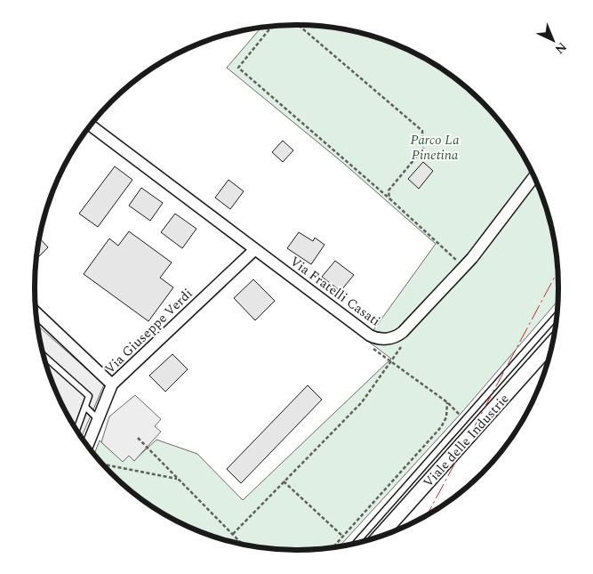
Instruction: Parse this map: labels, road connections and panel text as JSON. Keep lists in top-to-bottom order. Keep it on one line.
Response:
{"streets":{"street":["Via Fratelli Casati","Via Giuseppe Verdi","Viale delle Industrie"]},"crossings":[["Via Fratelli Casati","Via Giuseppe Verdi"]],"parks":["Parco La Pinetina"],"north":"bottom right"}
